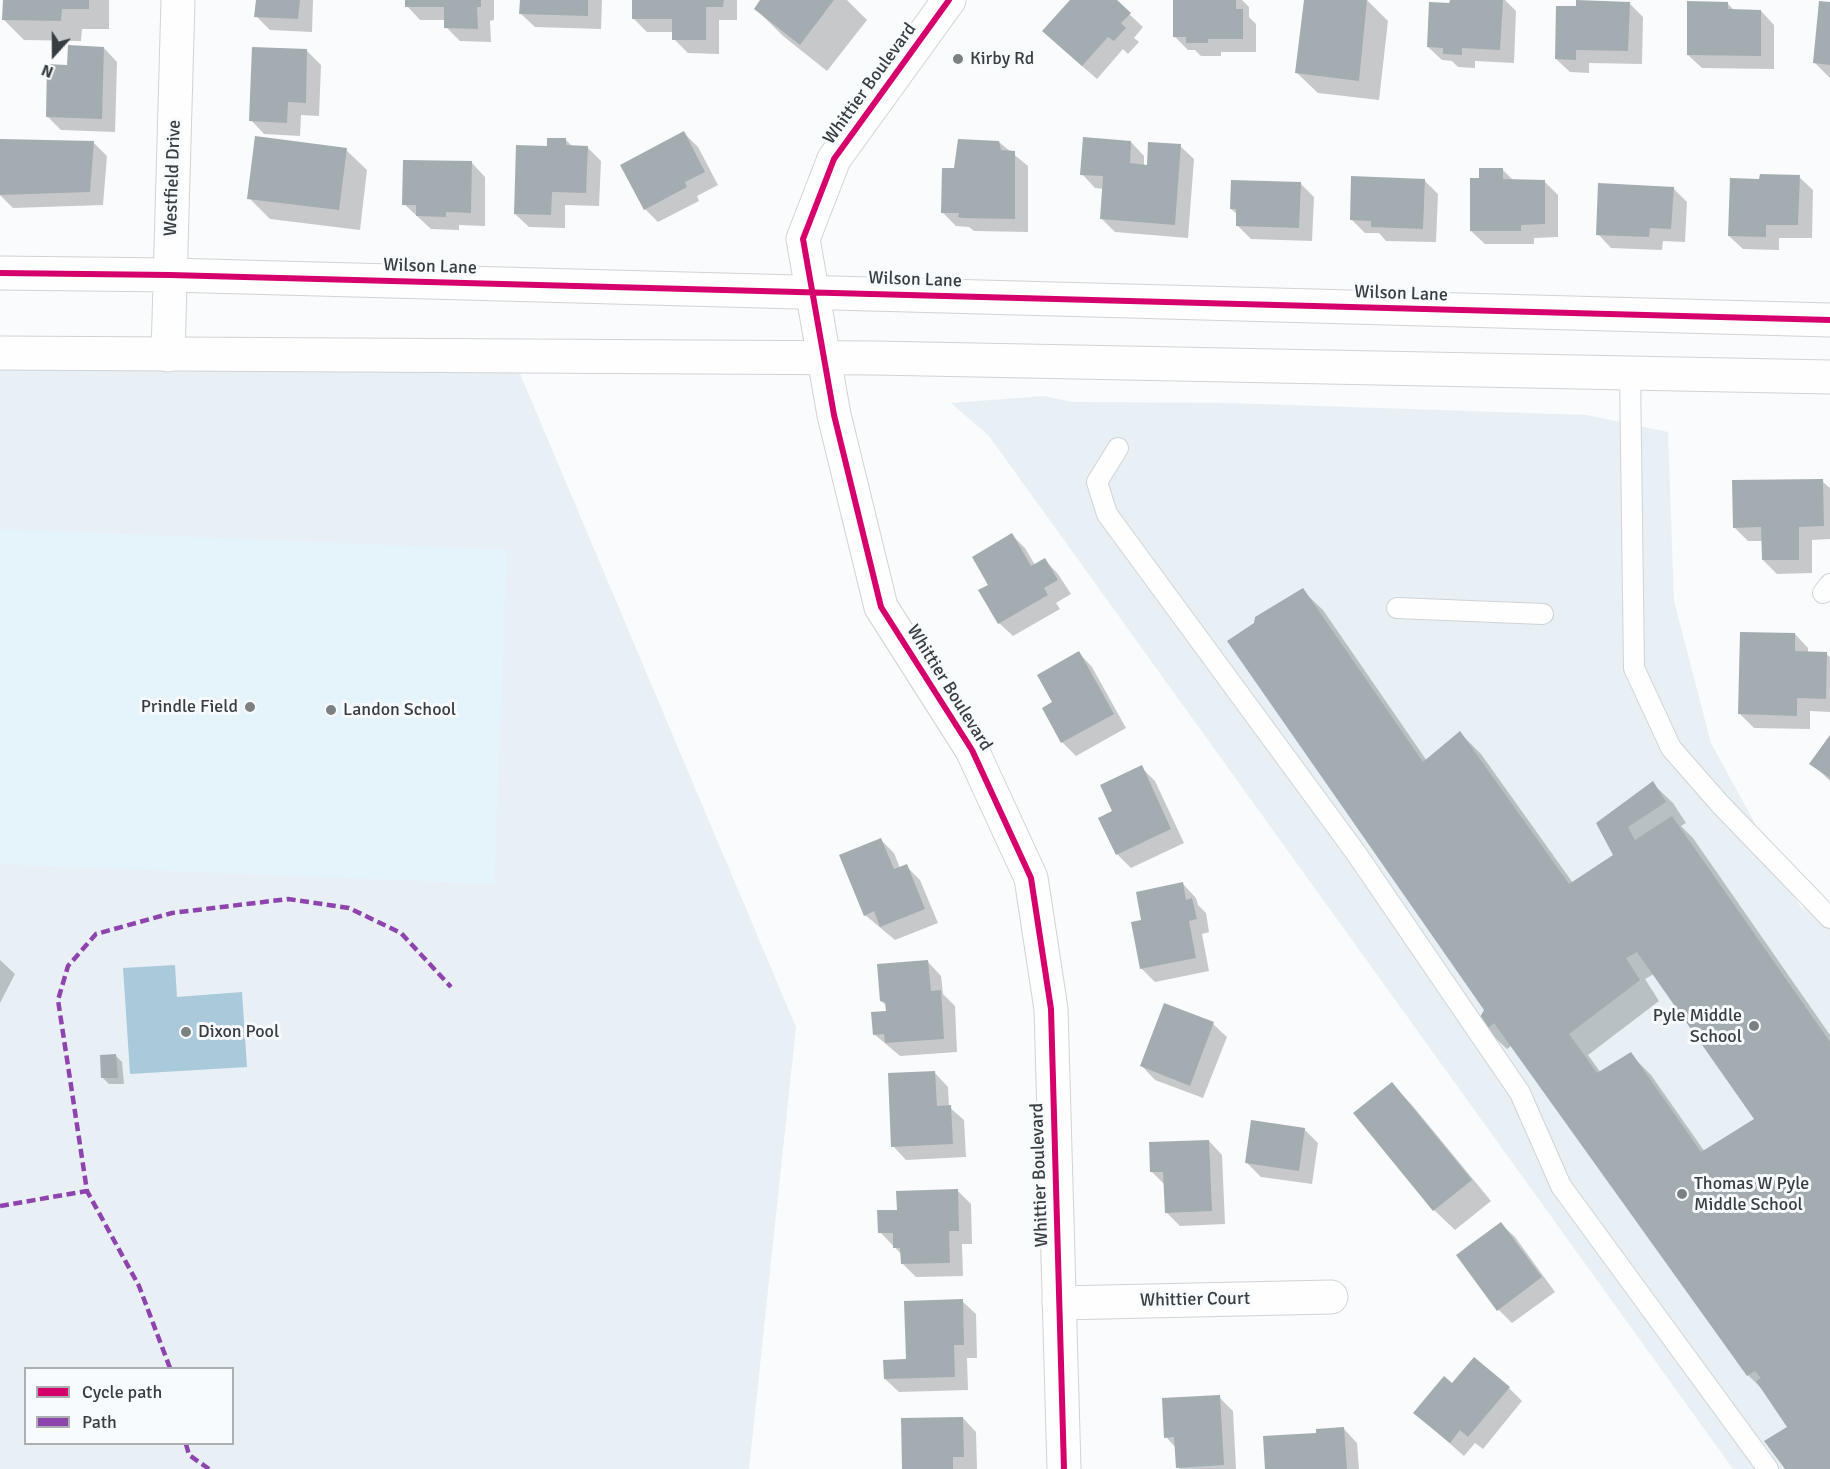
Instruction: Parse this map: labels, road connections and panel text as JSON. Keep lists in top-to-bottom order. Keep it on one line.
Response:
{"streets":{"street":["Whittier Boulevard","Westfield Drive","Wilson Lane","Whittier Court"]},"crossings":[["Whittier Boulevard","Wilson Lane"],["Whittier Boulevard","Whittier Court"],["Westfield Drive","Wilson Lane"]],"places":["Kirby Rd","Prindle Field","Landon School","Pyle Middle School","Dixon Pool","Thomas W Pyle Middle School"],"legend":["Cycle path","Path"],"north":"bottom"}
